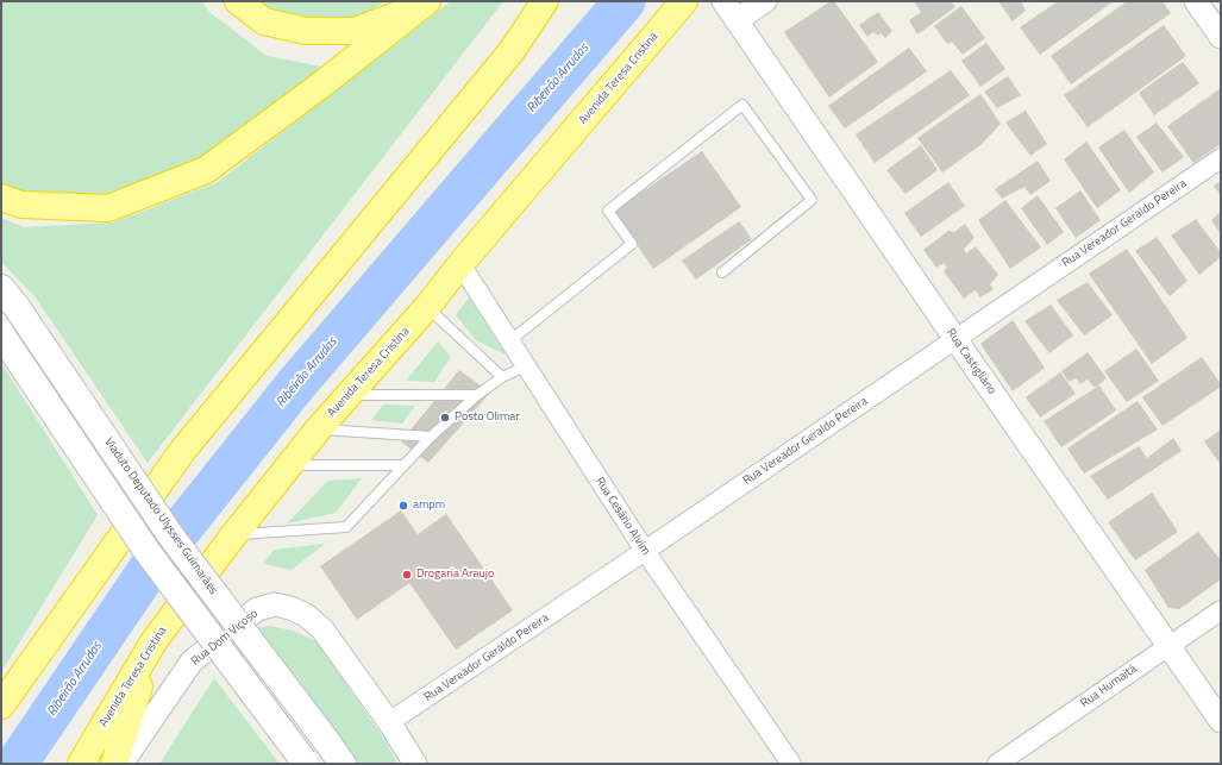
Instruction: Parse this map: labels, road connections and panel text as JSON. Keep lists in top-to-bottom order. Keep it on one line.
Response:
{"streets":{"highway":["Avenida Teresa Cristina"],"main road":["Viaduto Deputado Ulysses Guimarães"],"street":["Rua Vereador Geraldo Pereira","Rua Castigliano","Rua Cesário Alvim","Rua Dom Viçoso","Rua Humaitá"]},"crossings":[["Avenida Teresa Cristina","Rua Cesário Alvim"],["Rua Vereador Geraldo Pereira","Rua Castigliano"],["Rua Vereador Geraldo Pereira","Rua Cesário Alvim"],["Rua Vereador Geraldo Pereira","Rua Dom Viçoso"],["Rua Castigliano","Rua Humaitá"]],"water":["Ribeirão Arrudas"],"places":["Posto Olimar","ampm","Drogaria Araujo"]}
